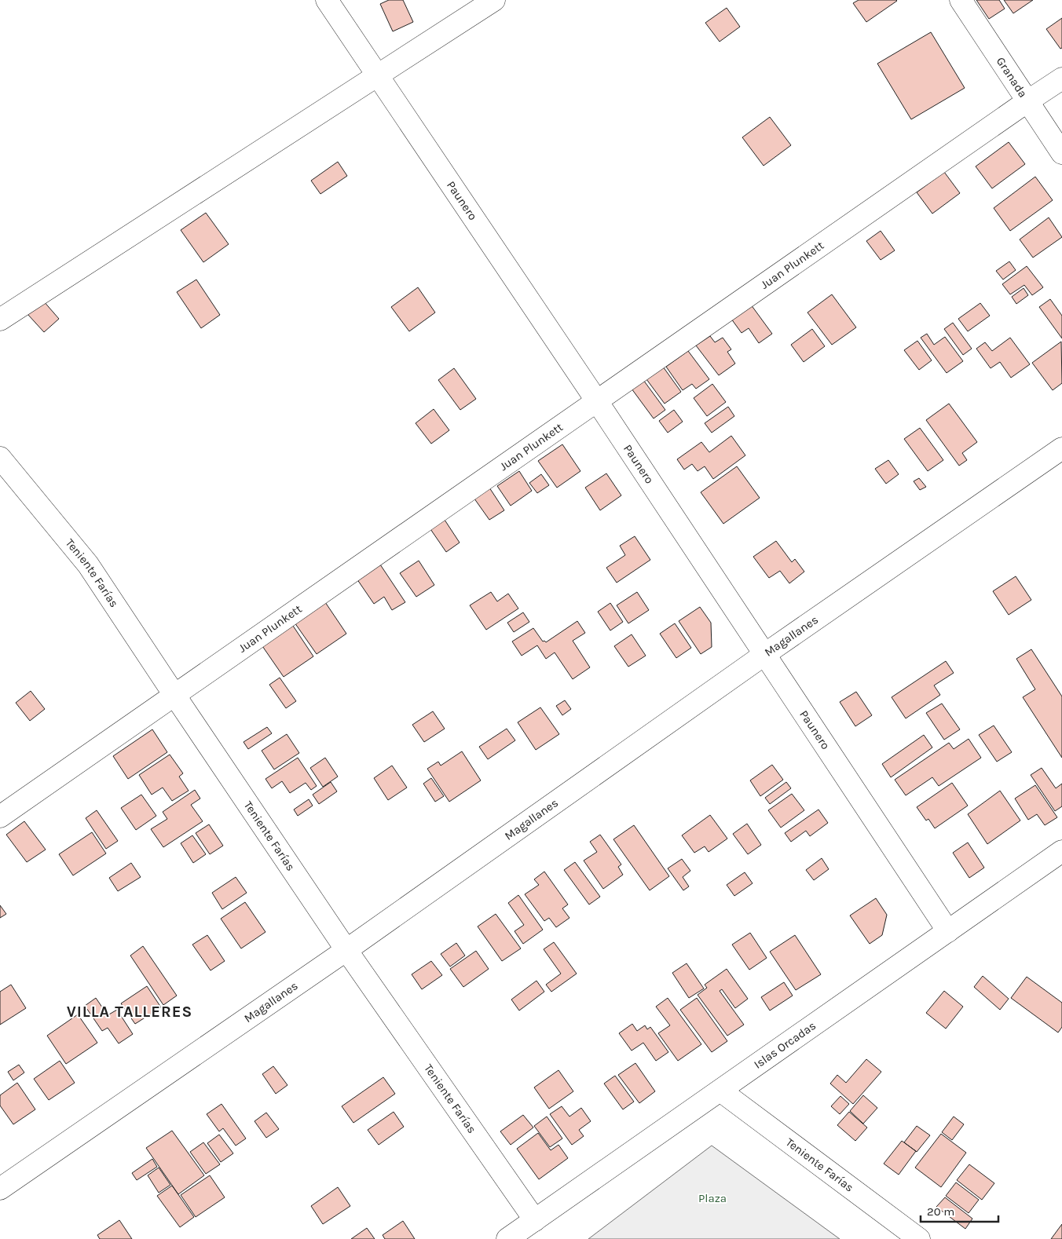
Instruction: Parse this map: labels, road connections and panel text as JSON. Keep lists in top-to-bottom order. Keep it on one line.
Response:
{"streets":{"street":["Granada","Paunero","Juan Plunkett","Teniente Farías","Magallanes","Islas Orcadas"]},"crossings":[["Granada","Juan Plunkett"],["Paunero","Juan Plunkett"],["Paunero","Magallanes"],["Paunero","Islas Orcadas"],["Juan Plunkett","Teniente Farías"],["Teniente Farías","Magallanes"],["Teniente Farías","Islas Orcadas"]],"districts":["VILLA TALLERES"],"parks":["Plaza"],"scale_bar":"20 m"}
